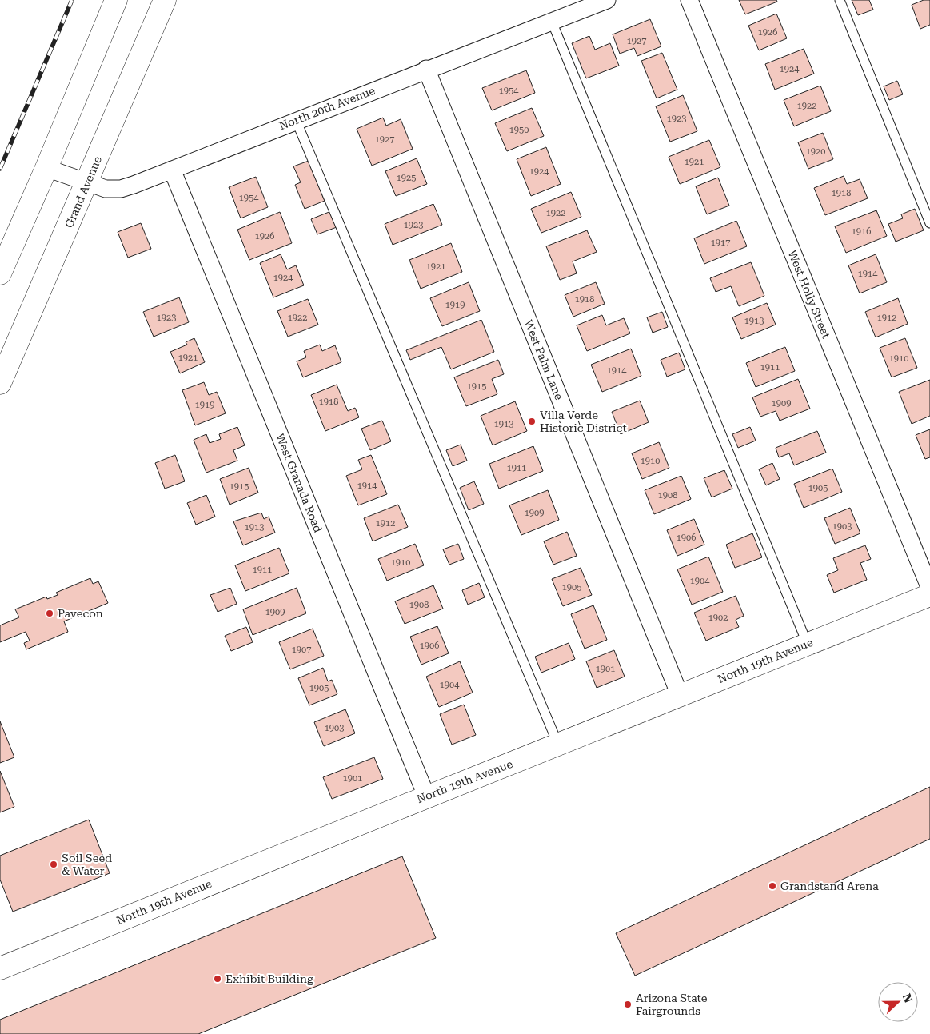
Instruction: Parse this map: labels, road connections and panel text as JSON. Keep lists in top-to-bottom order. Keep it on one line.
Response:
{"streets":{"main road":["Grand Avenue","North 19th Avenue"],"street":["North 20th Avenue","West Holly Street","West Palm Lane","West Granada Road"]},"crossings":[["North 20th Avenue","Grand Avenue"],["North 20th Avenue","West Palm Lane"],["North 20th Avenue","West Granada Road"],["West Palm Lane","North 19th Avenue"],["West Granada Road","North 19th Avenue"]],"places":["Villa Verde Historic District","Pavecon","Soil Seed & Water","Grandstand Arena","Exhibit Building","Arizona State Fairgrounds"],"house_numbers":["1926","1927","1924","1954","1922","1923","1950","1927","1920","1921","1924","1925","1918","1954","1922","1923","1916","1926","1917","1921","1914","1924","1918","1919","1923","1922","1912","1913","1921","1910","1911","1914","1915","1918","1909","1919","1913","1910","1911","1914","1915","1905","1908","1909","1912","1903","1913","1906","1910","1911","1904","1905","1908","1909","1902","1906","1907","1901","1904","1905","1903","1901"],"north":"right"}
